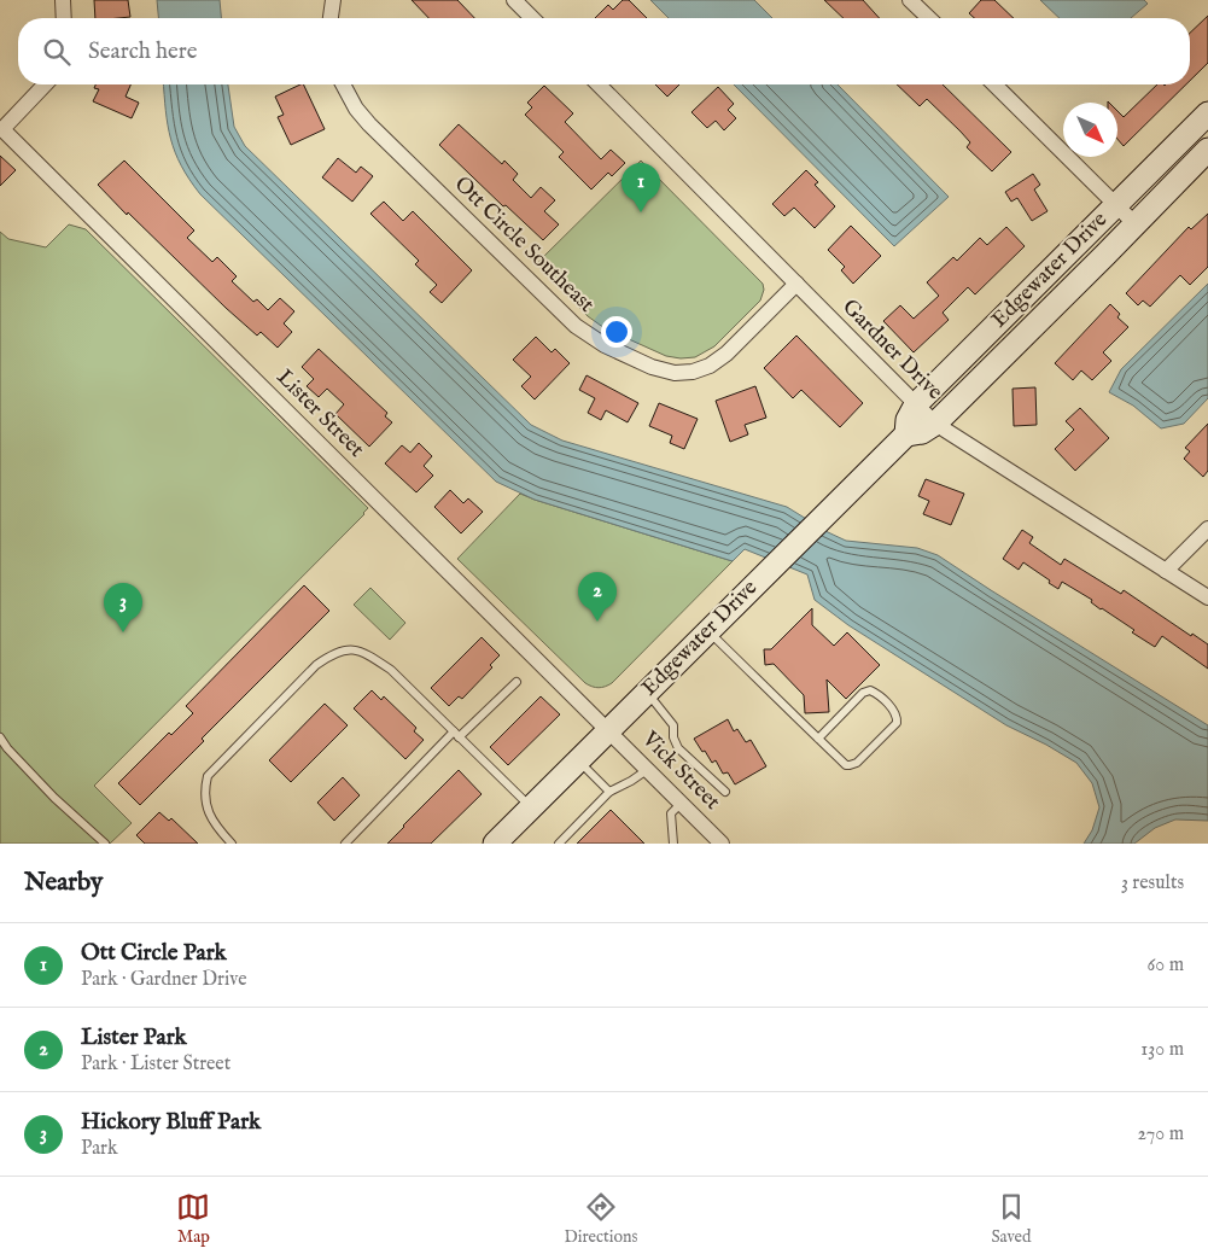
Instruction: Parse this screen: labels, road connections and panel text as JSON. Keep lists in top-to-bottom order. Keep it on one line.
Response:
{"streets":{"street":["Ott Circle Southeast","Edgewater Drive","Gardner Drive","Lister Street","Vick Street"]},"crossings":[["Ott Circle Southeast","Gardner Drive"],["Edgewater Drive","Gardner Drive"],["Edgewater Drive","Lister Street"],["Edgewater Drive","Vick Street"],["Lister Street","Vick Street"]],"north":"bottom right","page":{"search":"Search here","pins":["1","2","3"],"heading":["Nearby","3 results"],"list":[{"mark":"1","name":"Ott Circle Park","note":"Park · Gardner Drive","value":"60 m"},{"mark":"2","name":"Lister Park","note":"Park · Lister Street","value":"130 m"},{"mark":"3","name":"Hickory Bluff Park","note":"Park","value":"270 m"}],"nav":["Map","Directions","Saved"]}}
